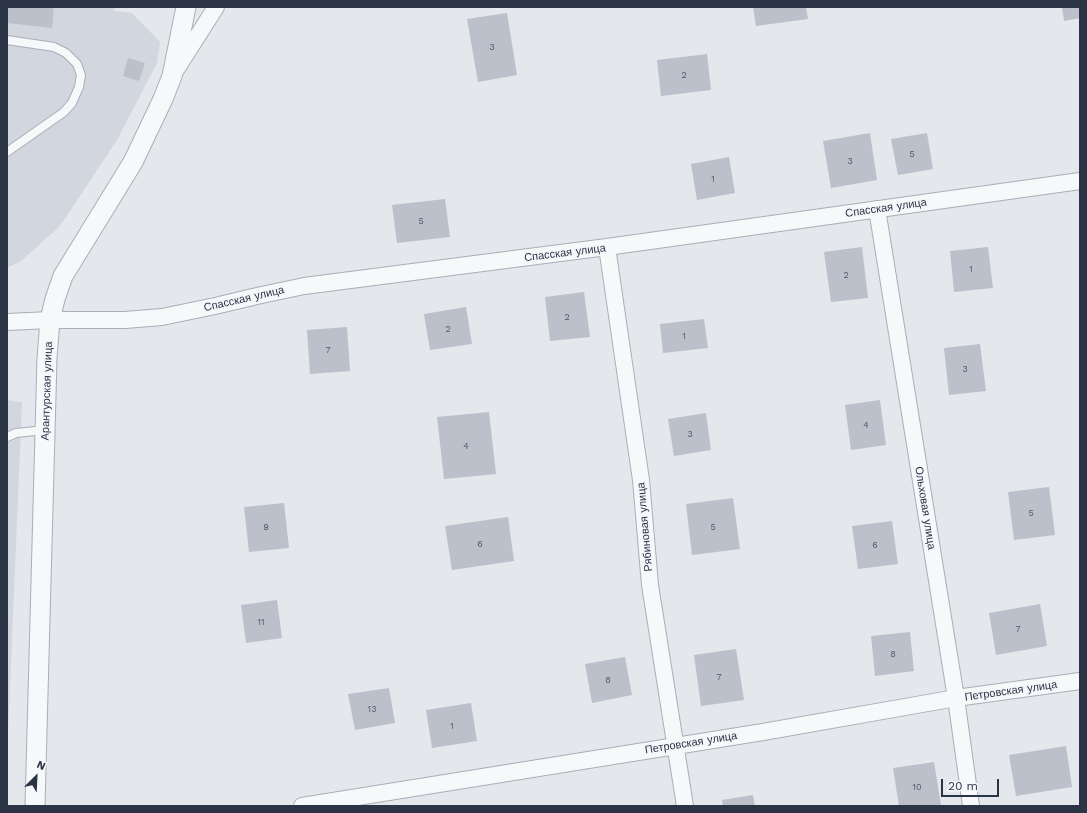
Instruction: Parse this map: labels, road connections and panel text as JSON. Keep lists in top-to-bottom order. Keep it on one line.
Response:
{"streets":{"street":["Спасская улица","Арантурская улица","Ольховая улица","Рябиновая улица","Петровская улица"]},"crossings":[["Спасская улица","Арантурская улица"],["Спасская улица","Ольховая улица"],["Спасская улица","Рябиновая улица"],["Ольховая улица","Петровская улица"],["Рябиновая улица","Петровская улица"]],"house_numbers":["3","2","5","3","1","5","1","2","2","2","1","7","3","4","3","4","5","9","5","6","6","11","7","8","7","8","13","1","10"],"scale_bar":"20 m","north":"top right"}
